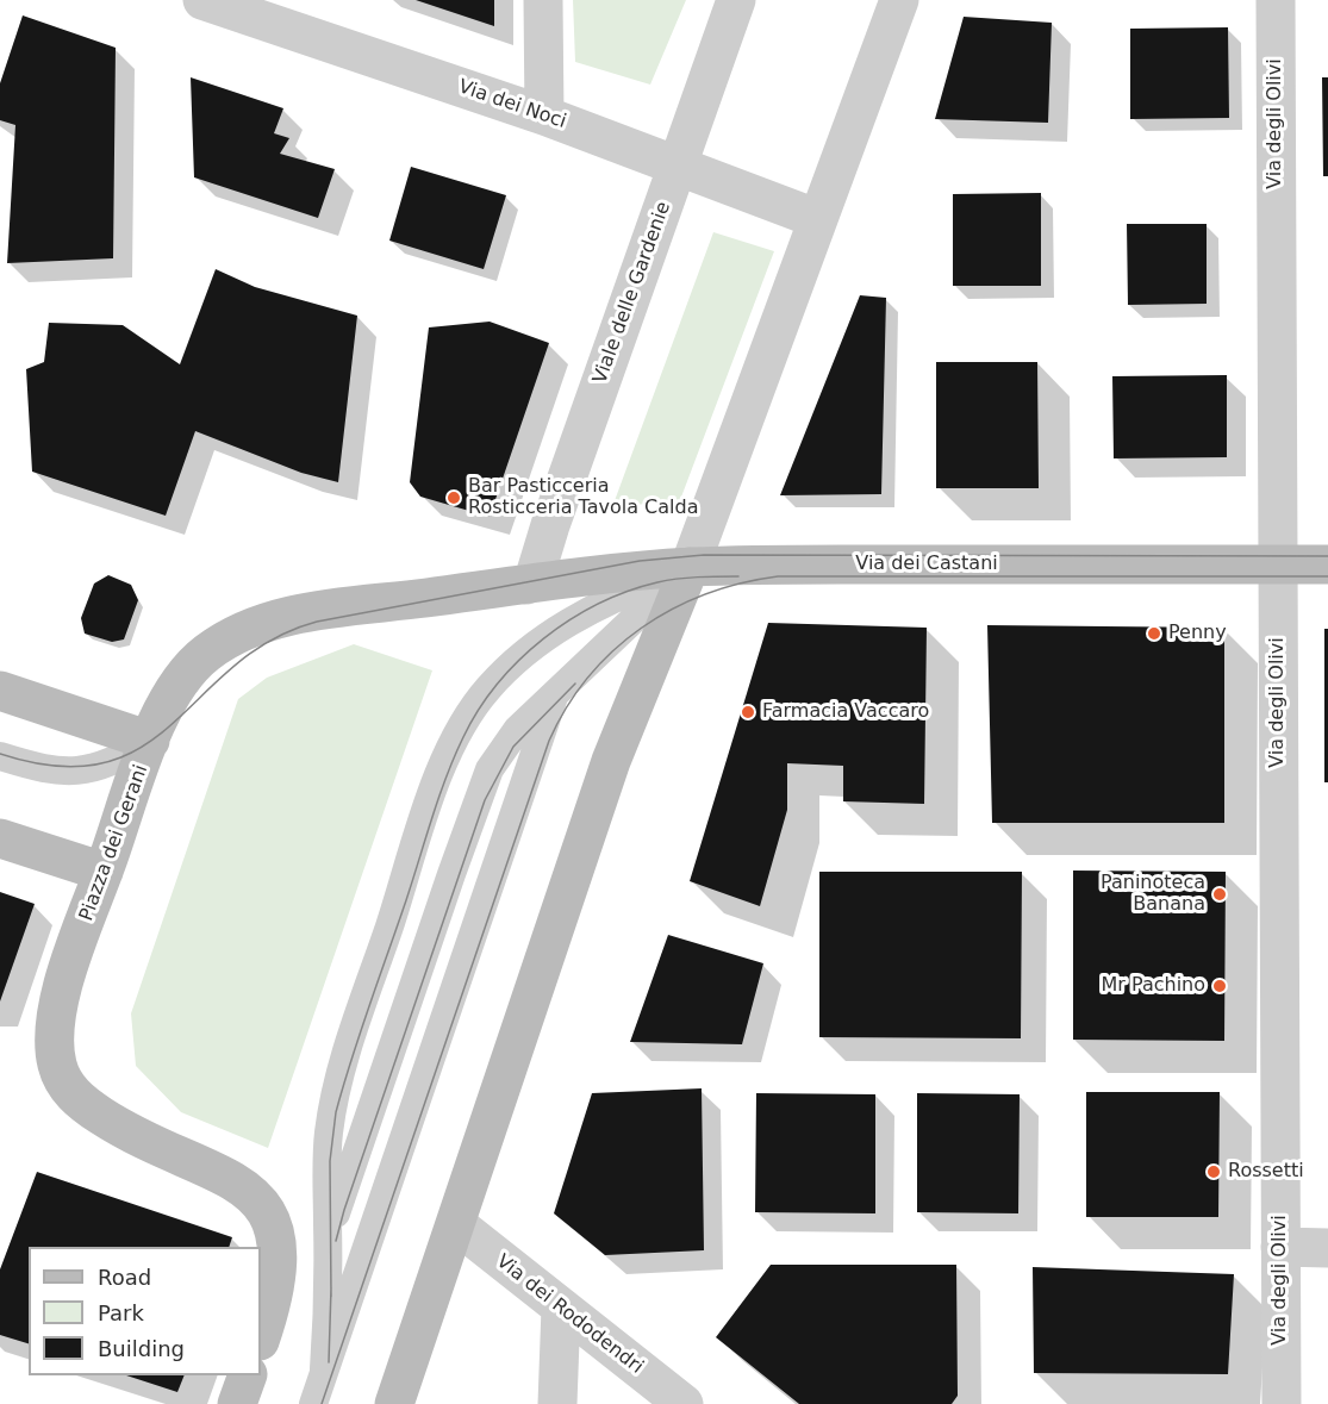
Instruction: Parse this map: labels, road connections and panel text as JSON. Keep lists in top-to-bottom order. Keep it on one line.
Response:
{"streets":{"street":["Via dei Noci","Via degli Olivi","Viale delle Gardenie","Via dei Castani","Piazza dei Gerani","Via dei Rododendri"]},"crossings":[["Via dei Noci","Viale delle Gardenie"],["Via degli Olivi","Via dei Castani"],["Viale delle Gardenie","Via dei Castani"],["Viale delle Gardenie","Piazza dei Gerani"],["Via dei Castani","Piazza dei Gerani"]],"places":["Bar Pasticceria Rosticceria Tavola Calda","Penny","Farmacia Vaccaro","Paninoteca Banana","Mr Pachino","Rossetti"],"legend":["Road","Park","Building"]}
